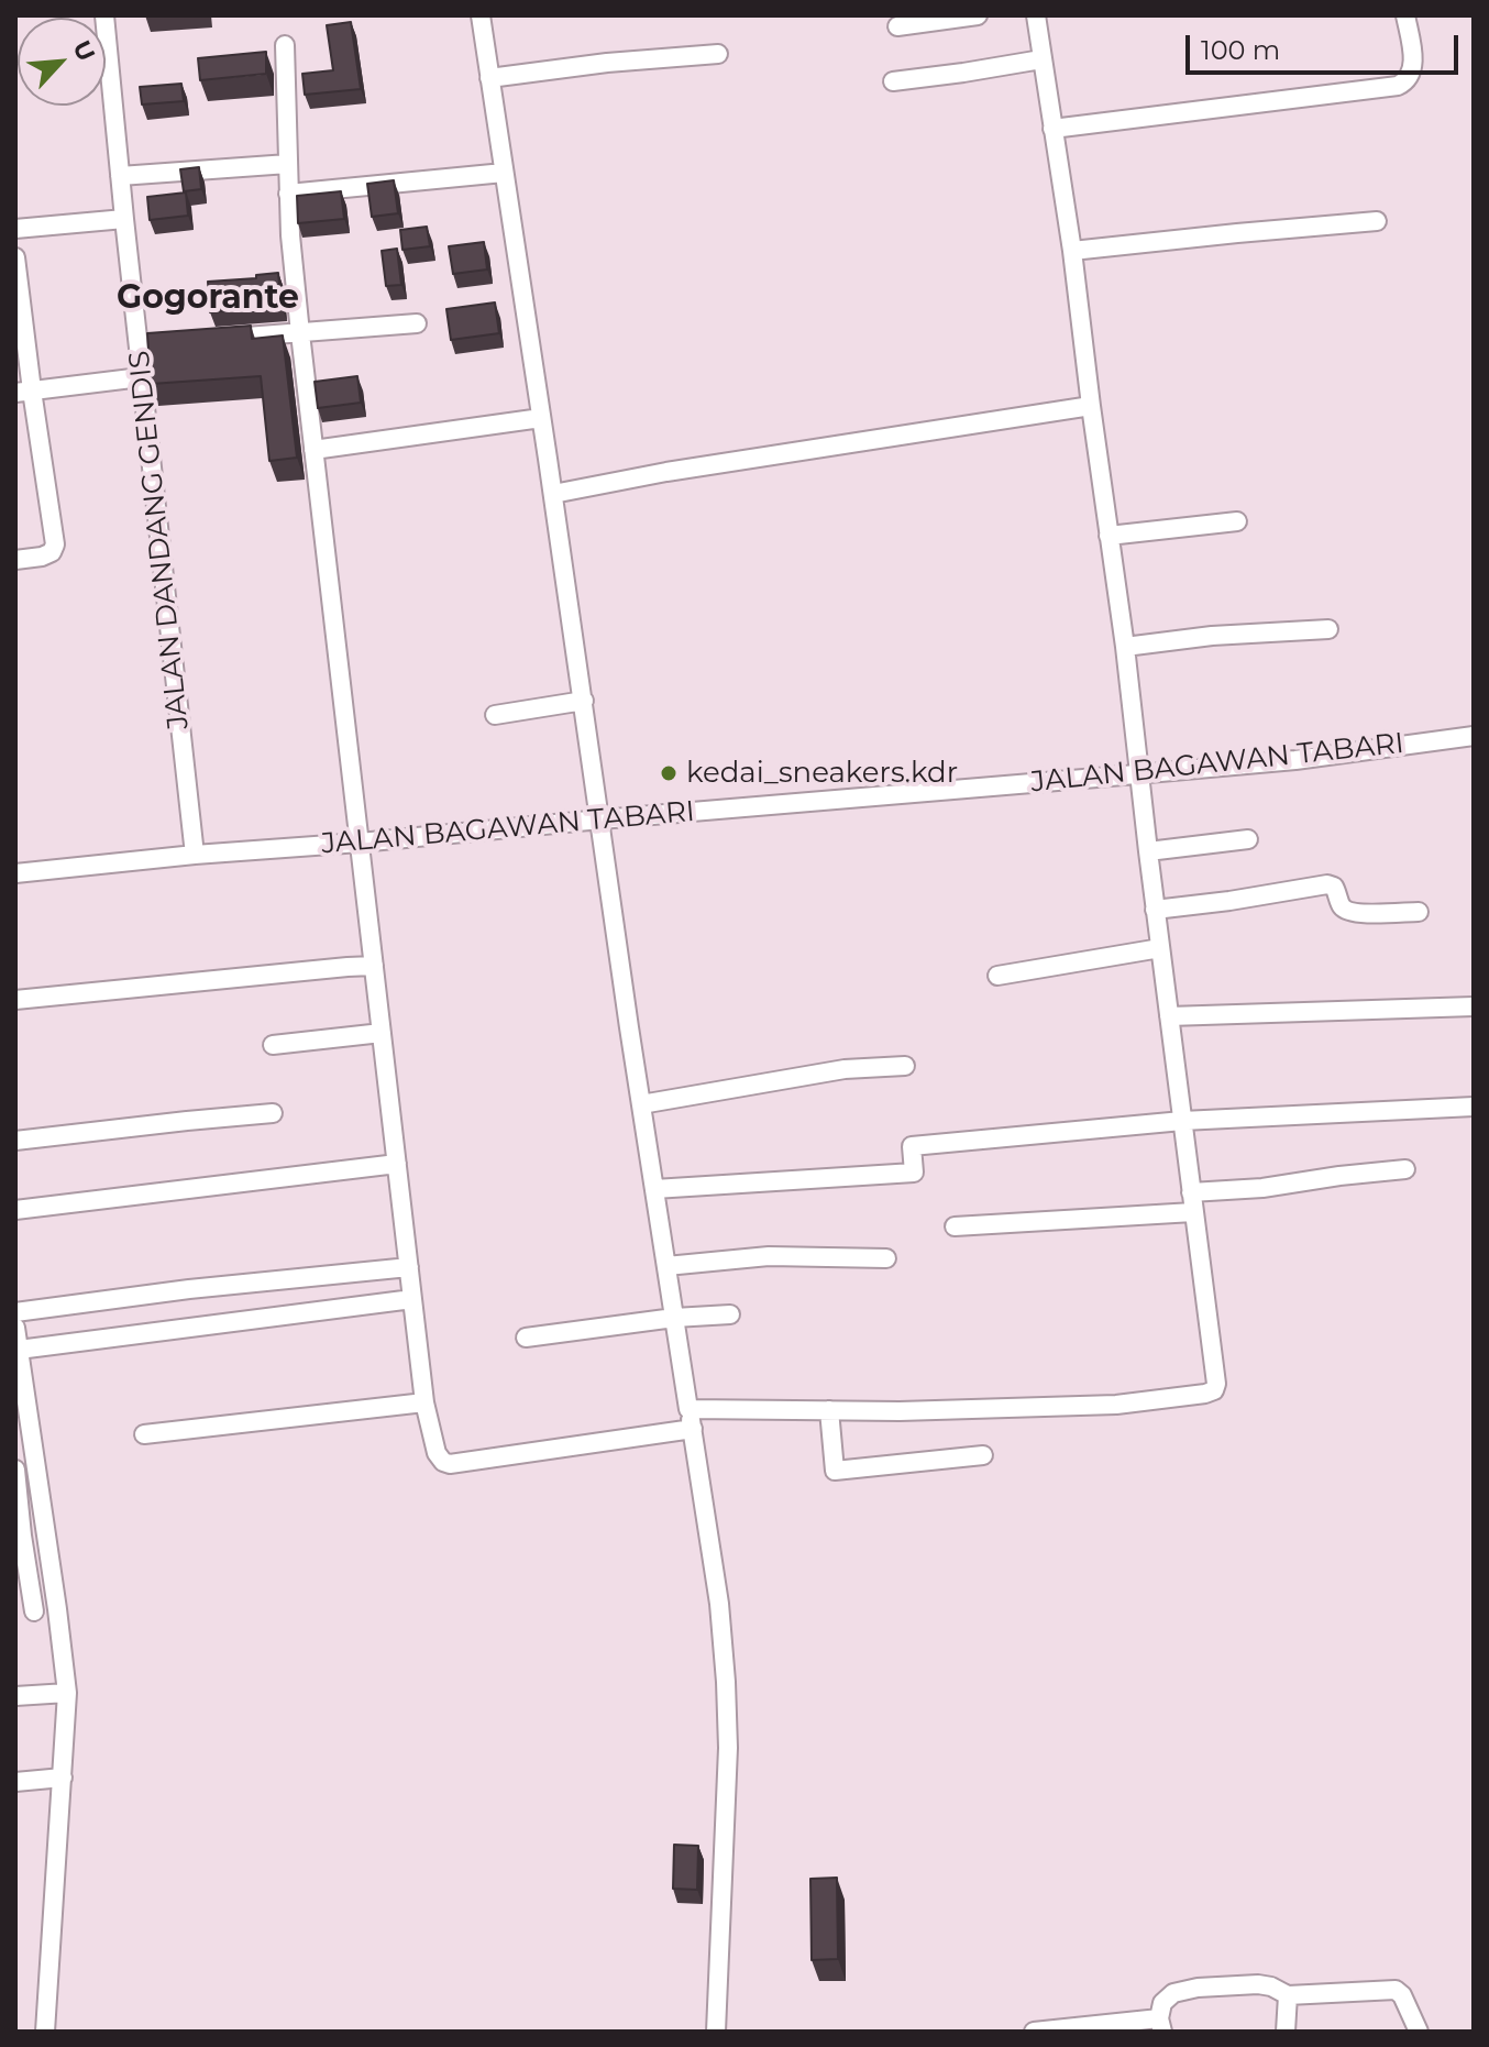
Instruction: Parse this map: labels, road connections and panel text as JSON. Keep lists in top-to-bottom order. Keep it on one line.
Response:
{"streets":{"street":["JALAN DANDANG GENDIS","JALAN BAGAWAN TABARI"]},"crossings":[["JALAN DANDANG GENDIS","JALAN BAGAWAN TABARI"]],"districts":["Gogorante"],"places":["kedai_sneakers.kdr"],"scale_bar":"100 m","north":"top right"}
